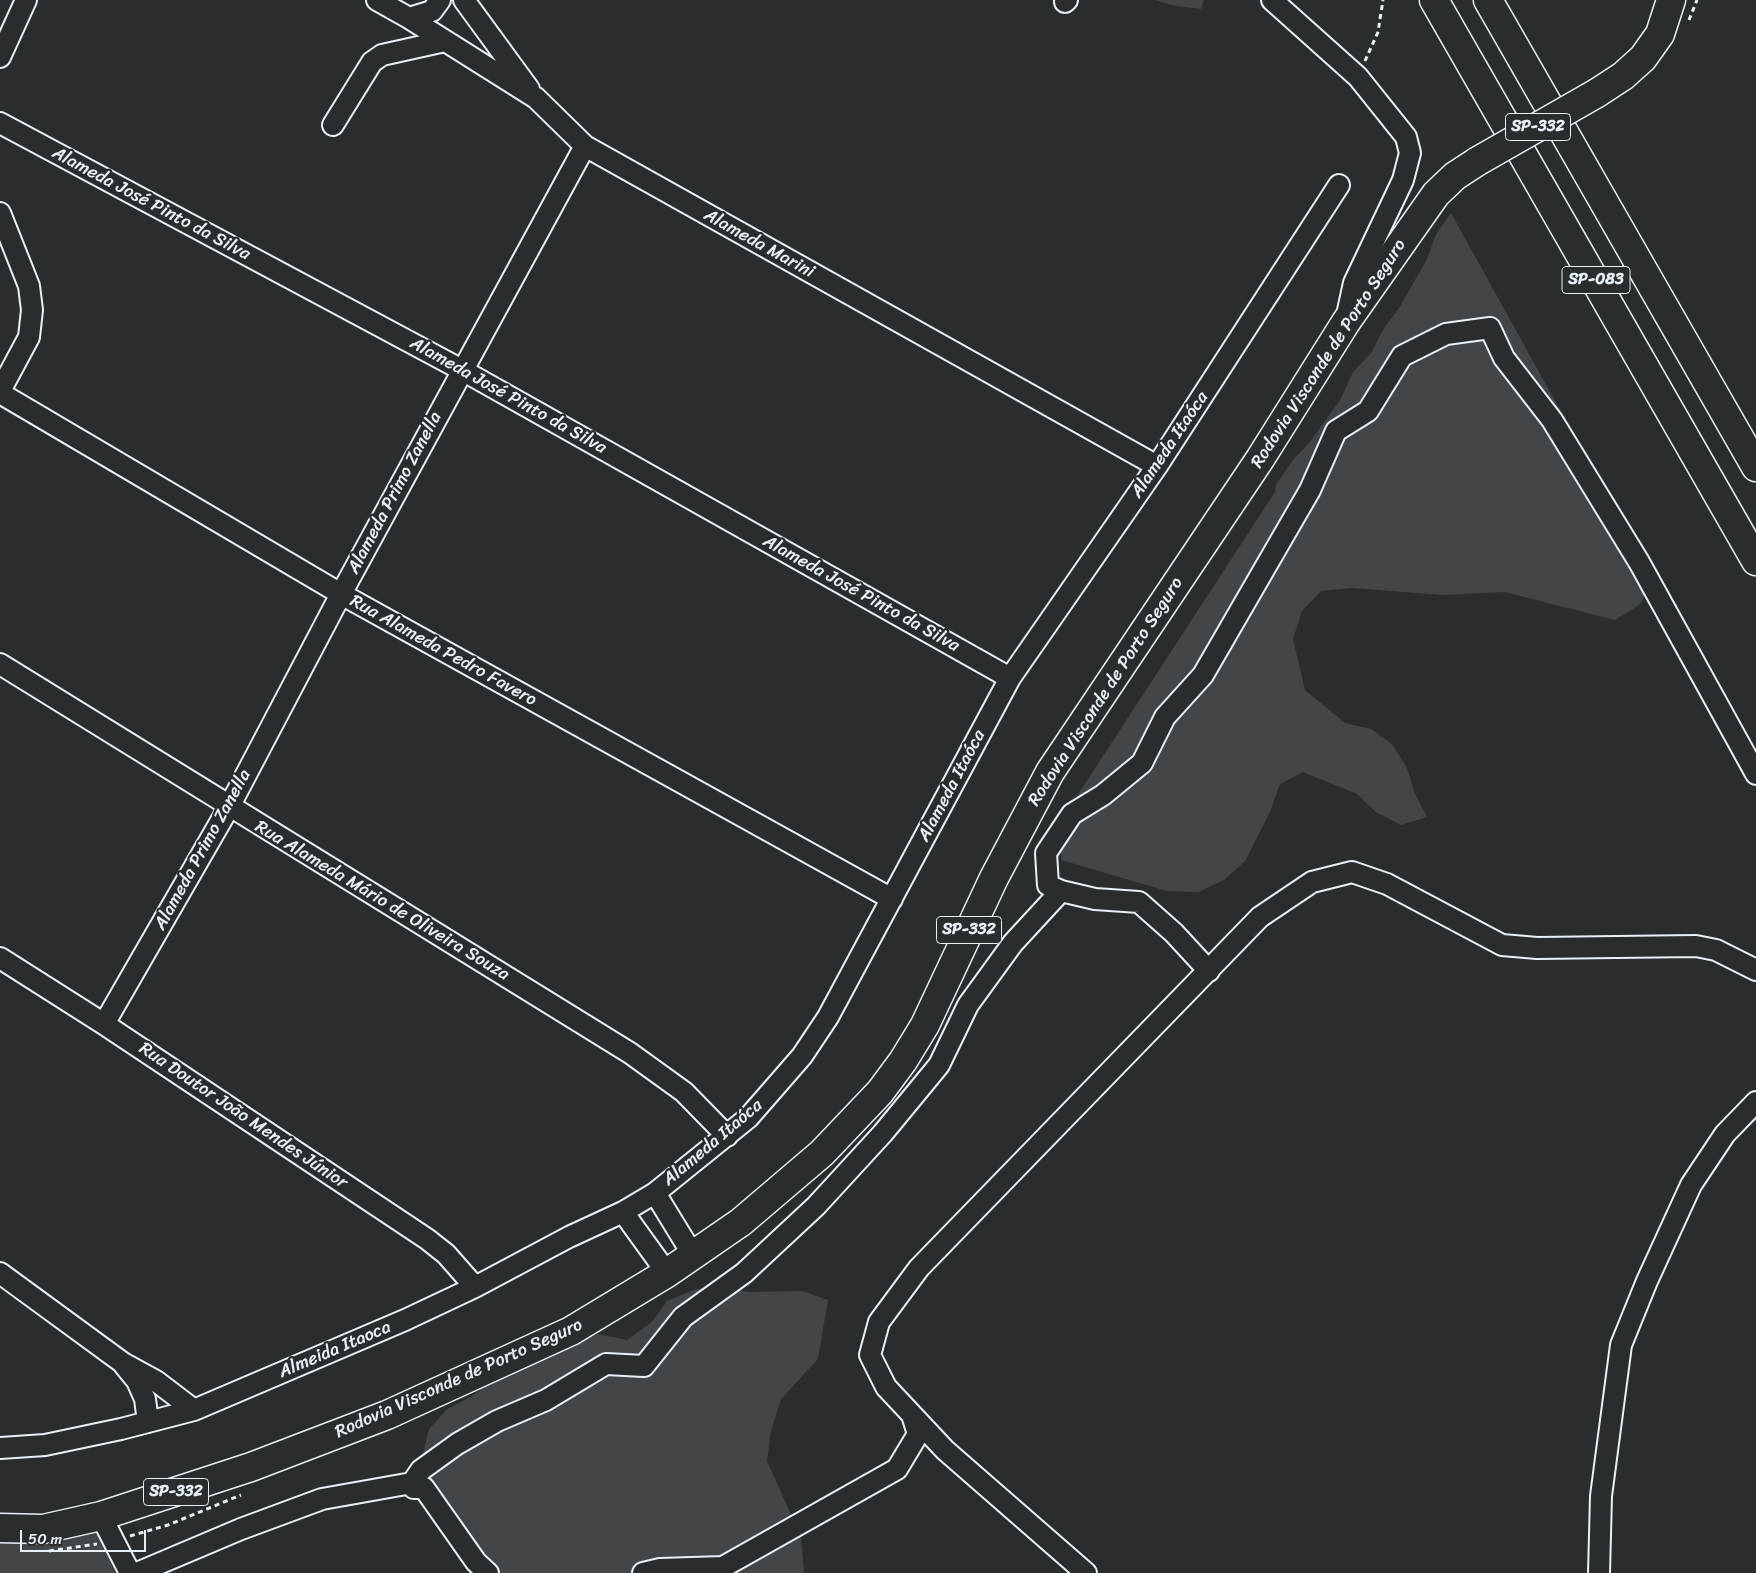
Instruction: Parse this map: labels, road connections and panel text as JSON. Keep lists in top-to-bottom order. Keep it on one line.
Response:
{"streets":{"main road":["SP-332","SP-083","Rodovia Visconde de Porto Seguro"],"street":["Alameda José Pinto da Silva","Alameda Marini","Alameda Itaóca","Alameda Primo Zanella","Rua Alameda Pedro Favero","Rua Alameda Mário de Oliveira Souza","Rua Doutor João Mendes Júnior","Almeida Itaoca"]},"crossings":[["Alameda José Pinto da Silva","Alameda Itaóca"],["Alameda José Pinto da Silva","Alameda Primo Zanella"],["Alameda Marini","Alameda Itaóca"],["Alameda Marini","Alameda Primo Zanella"],["Alameda Itaóca","Rua Alameda Pedro Favero"],["Alameda Itaóca","Rua Alameda Mário de Oliveira Souza"],["Alameda Itaóca","Rua Doutor João Mendes Júnior"],["Alameda Itaóca","Almeida Itaoca"],["Alameda Primo Zanella","Rua Alameda Pedro Favero"],["Alameda Primo Zanella","Rua Alameda Mário de Oliveira Souza"],["Alameda Primo Zanella","Rua Doutor João Mendes Júnior"],["Rua Doutor João Mendes Júnior","Almeida Itaoca"]],"scale_bar":"50 m"}
